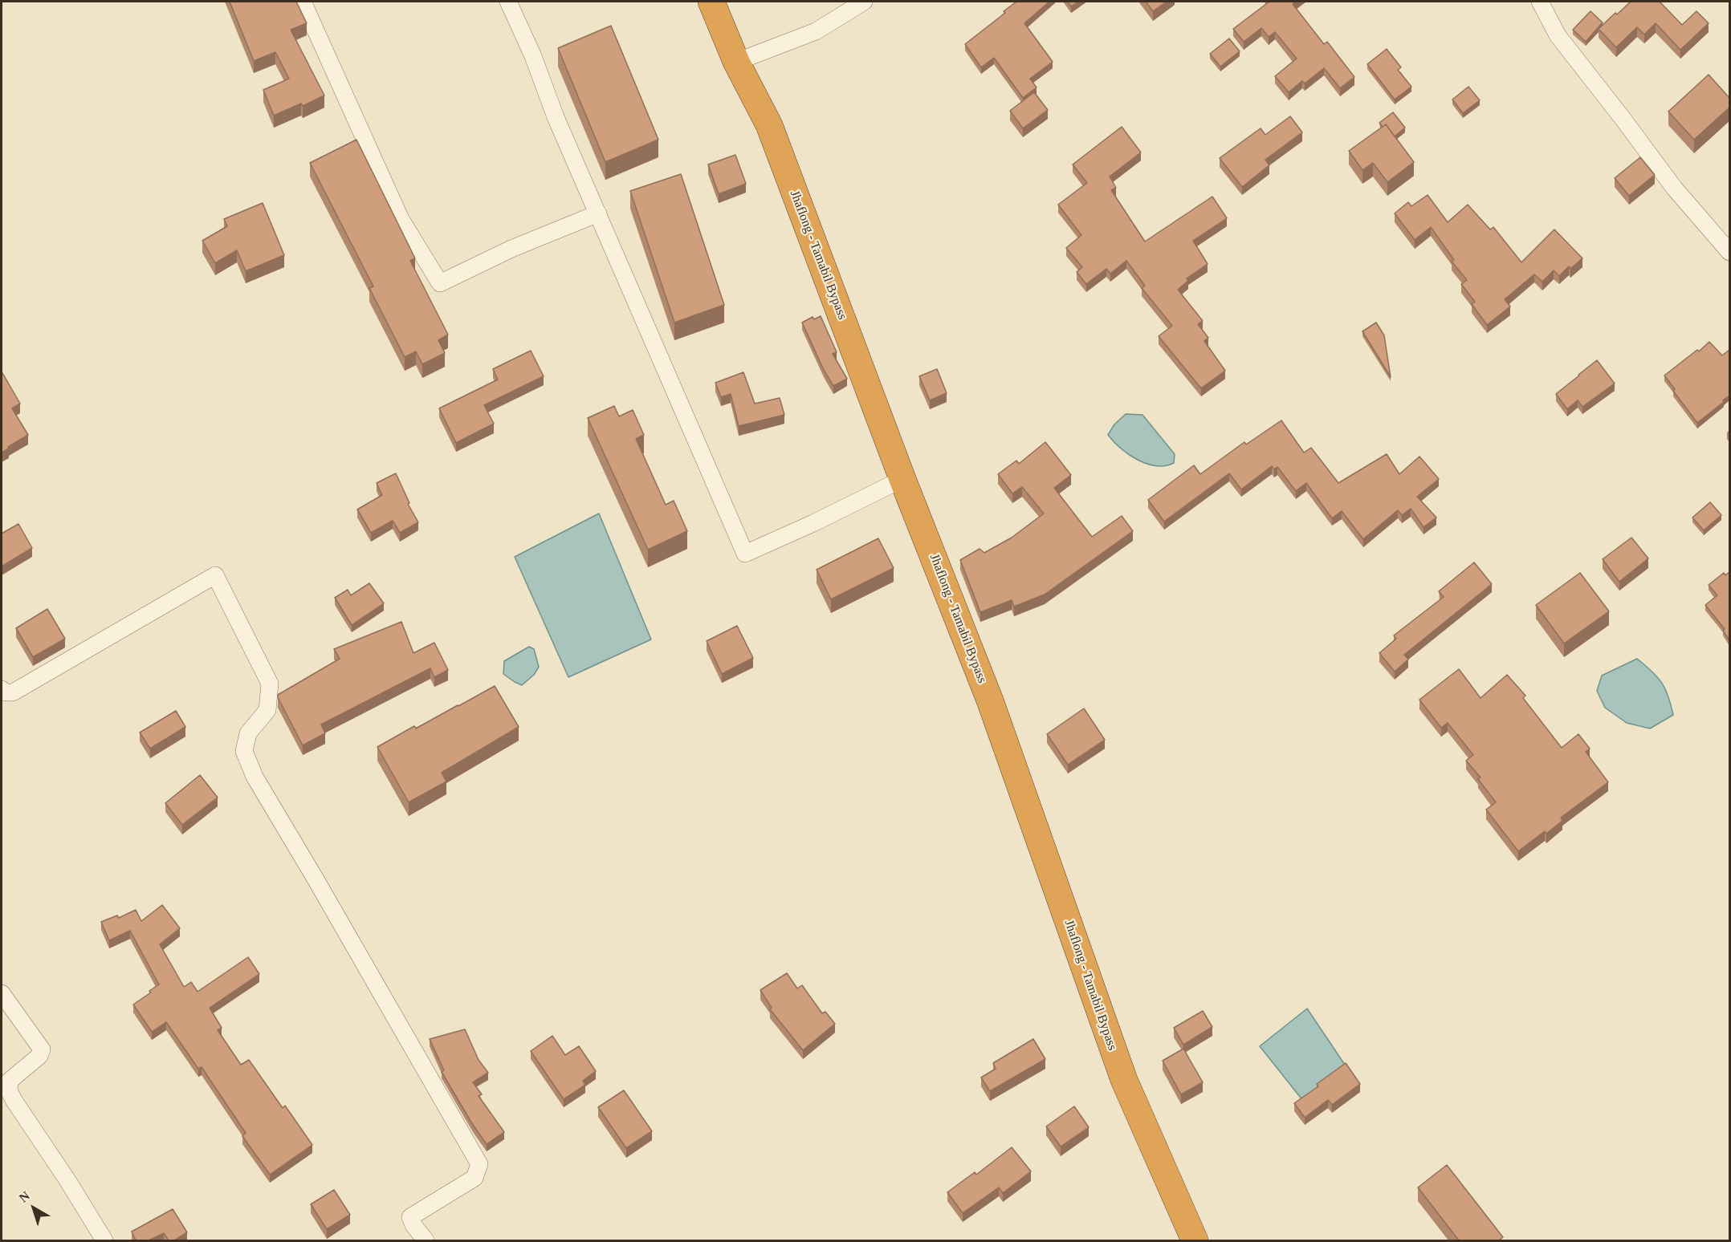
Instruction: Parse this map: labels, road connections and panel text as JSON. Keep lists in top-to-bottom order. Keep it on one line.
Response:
{"streets":{"highway":["Jhaflong - Tamabil Bypass"]},"north":"top left"}
